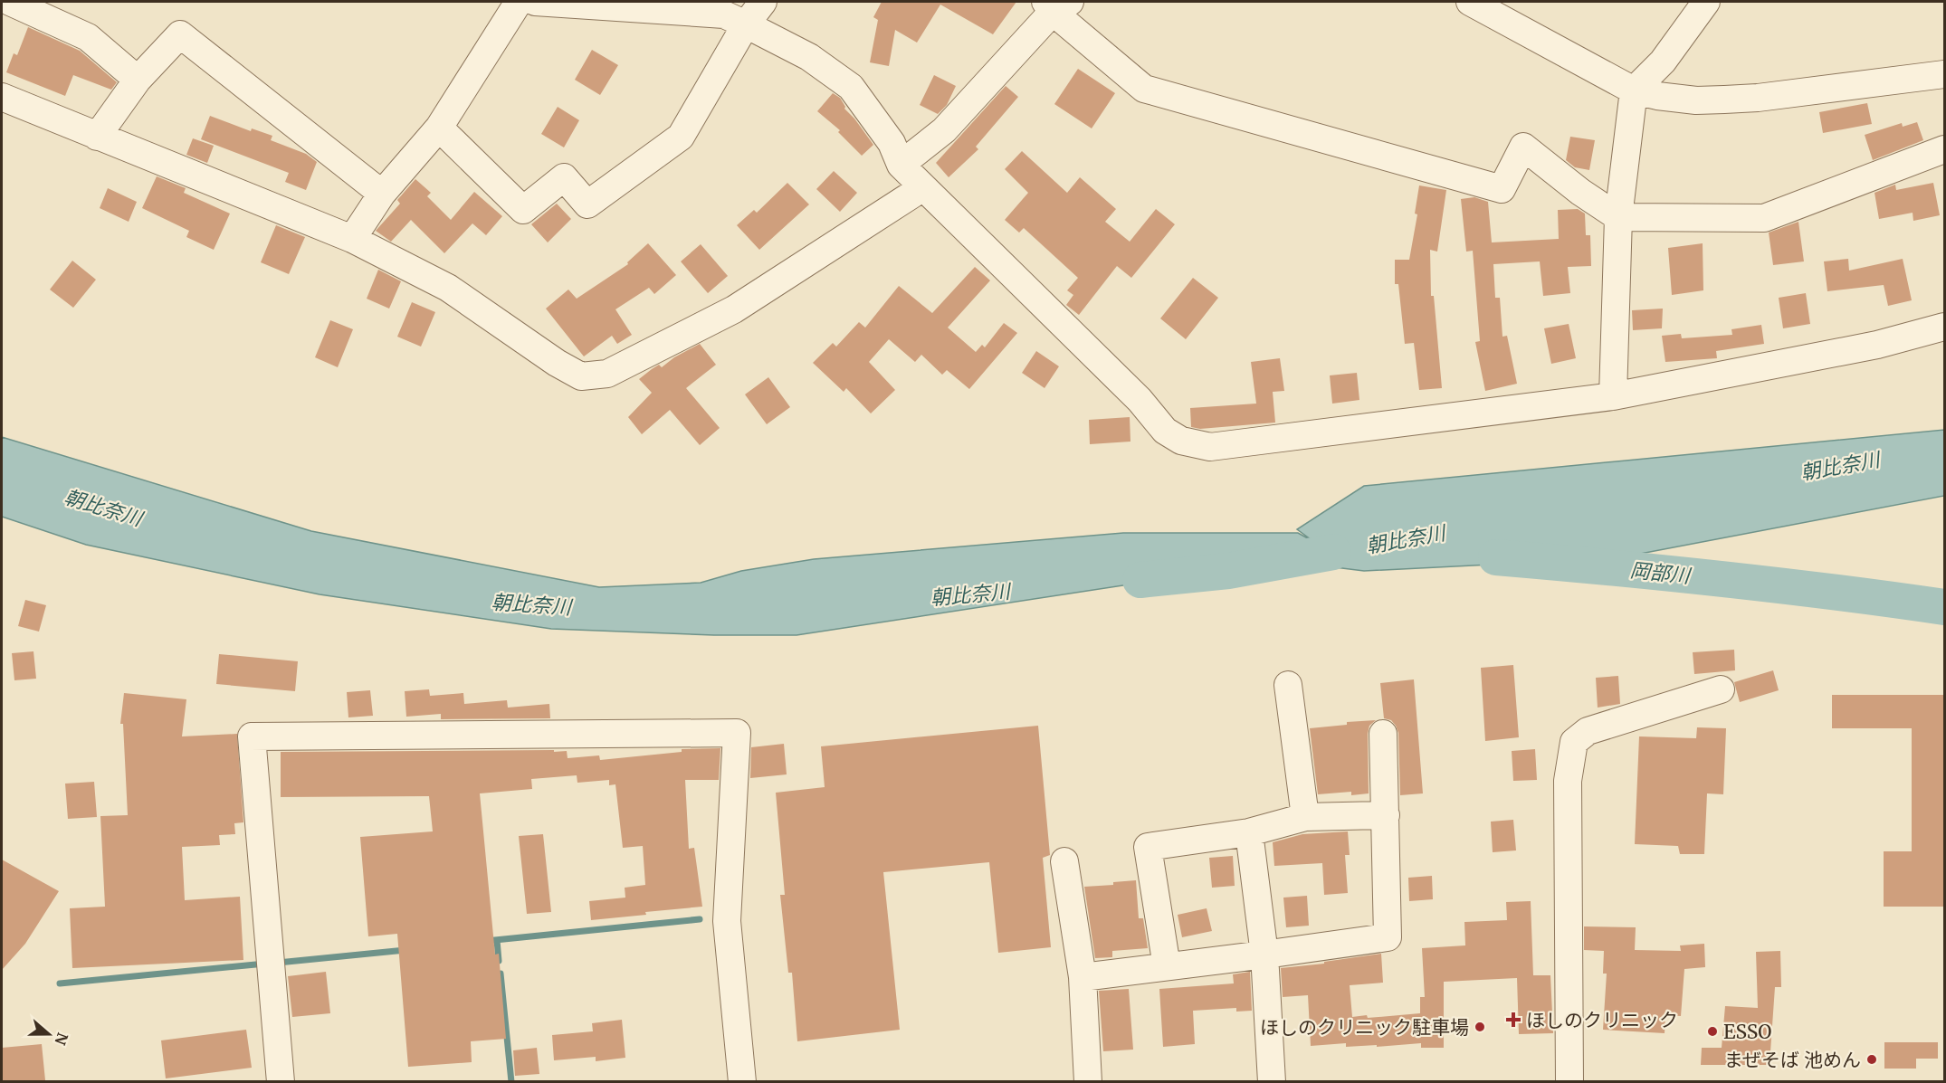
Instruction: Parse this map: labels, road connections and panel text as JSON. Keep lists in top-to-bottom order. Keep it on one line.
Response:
{"water":["朝比奈川","岡部川"],"places":{"health":["ほしのクリニック"],"other":["ほしのクリニック駐車場","ESSO","まぜそば 池めん"]},"north":"right"}
